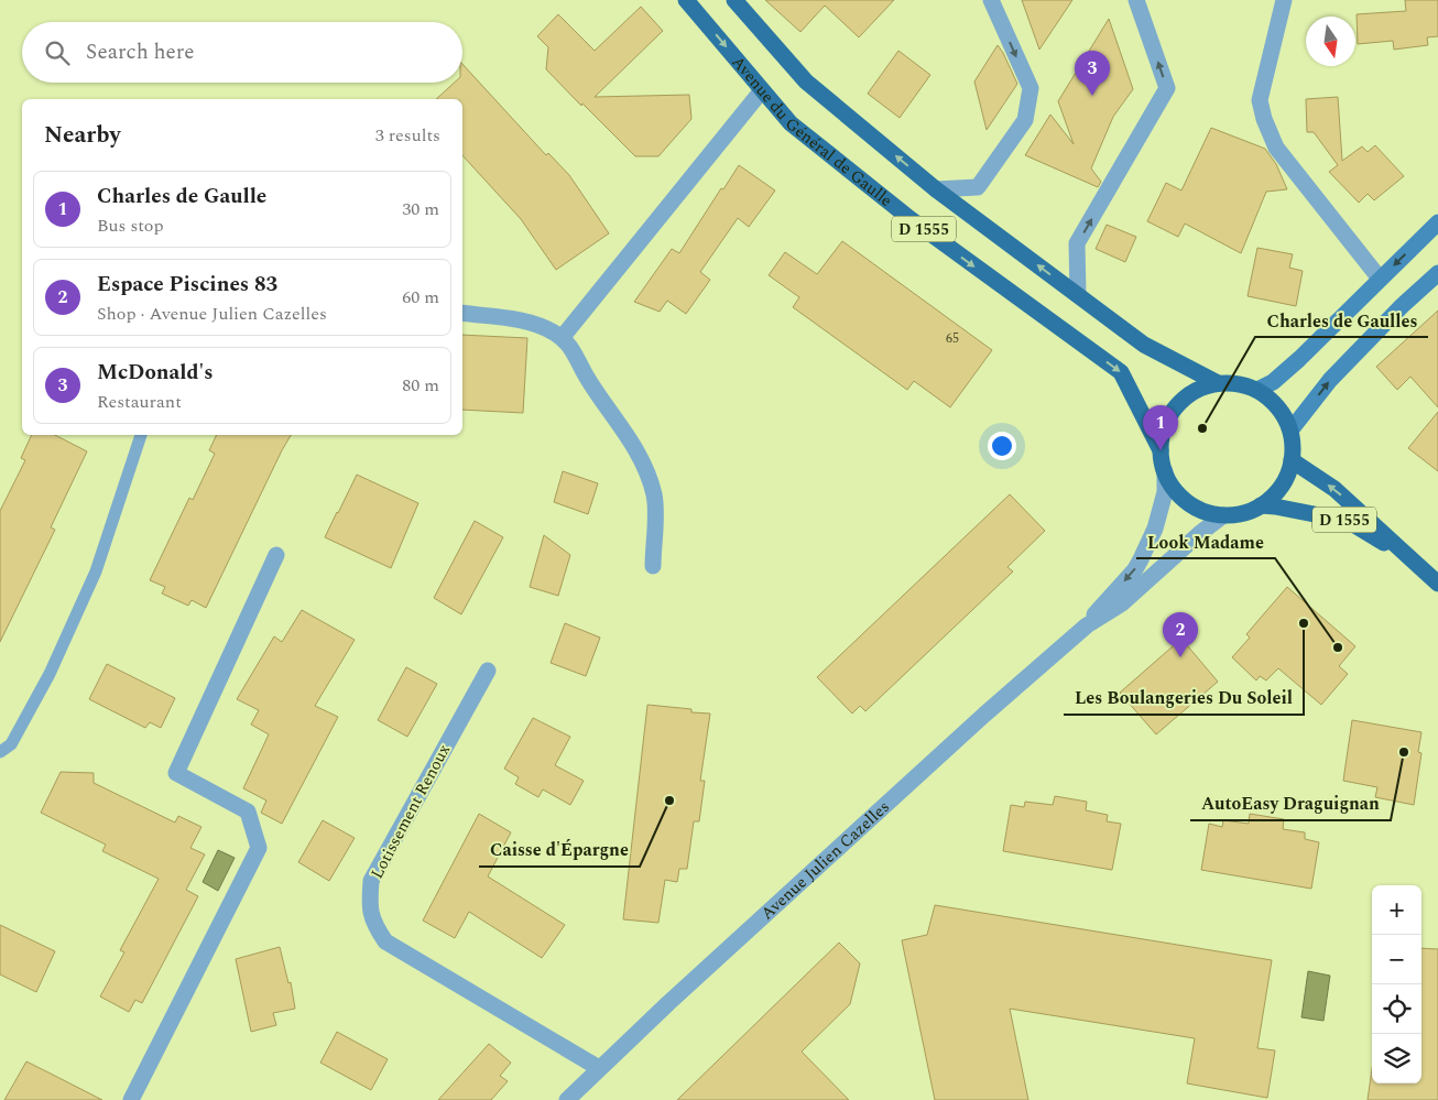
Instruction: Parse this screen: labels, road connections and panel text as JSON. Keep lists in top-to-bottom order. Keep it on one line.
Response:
{"streets":{"main road":["Avenue du Général de Gaulle","D 1555"],"street":["Lotissement Renoux","Avenue Julien Cazelles"]},"crossings":[["Avenue du Général de Gaulle","D 1555"],["Avenue du Général de Gaulle","Avenue Julien Cazelles"],["D 1555","Avenue Julien Cazelles"],["Lotissement Renoux","Avenue Julien Cazelles"]],"places":["Charles de Gaulles","Les Boulangeries Du Soleil","Look Madame","AutoEasy Draguignan","Caisse d'Épargne"],"house_numbers":["65"],"north":"bottom","page":{"search":"Search here","pins":["3","1","2"],"heading":["Nearby","3 results"],"list":[{"mark":"1","name":"Charles de Gaulle","note":"Bus stop","value":"30 m"},{"mark":"2","name":"Espace Piscines 83","note":"Shop · Avenue Julien Cazelles","value":"60 m"},{"mark":"3","name":"McDonald's","note":"Restaurant","value":"80 m"}],"map_buttons":["+","−"]}}
